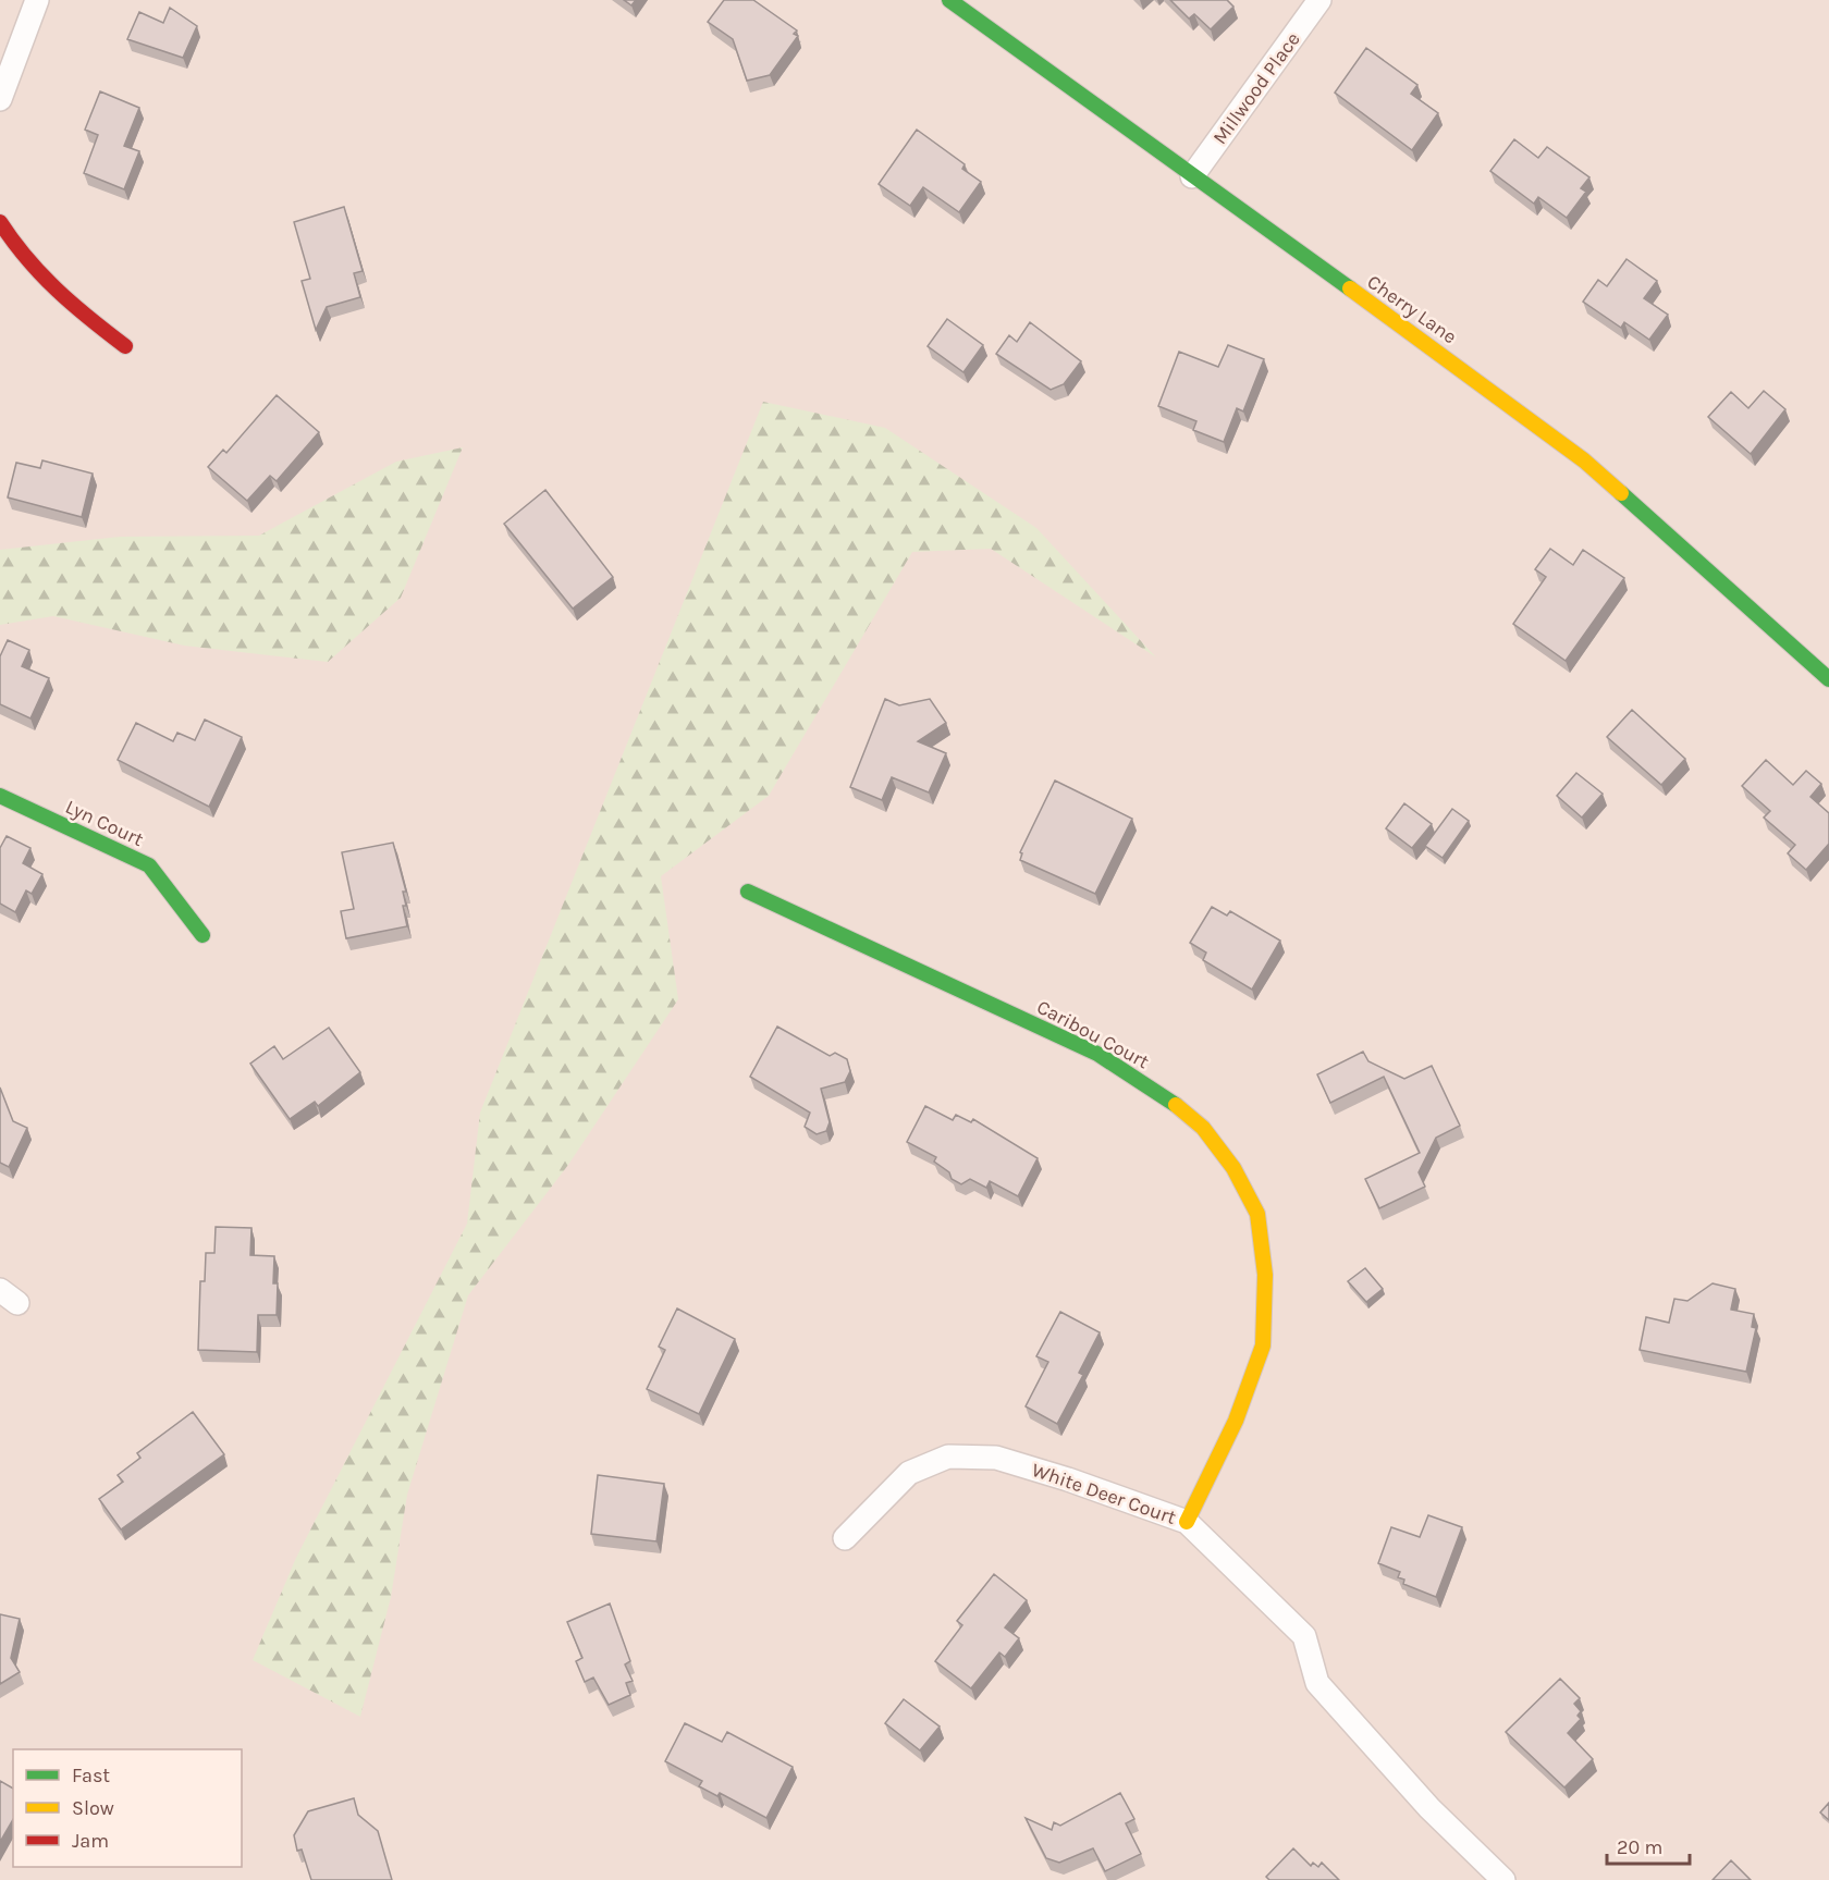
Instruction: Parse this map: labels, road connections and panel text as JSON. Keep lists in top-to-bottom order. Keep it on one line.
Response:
{"streets":{"street":["Millwood Place","Cherry Lane","Lyn Court","Caribou Court","White Deer Court"]},"crossings":[["Millwood Place","Cherry Lane"],["Caribou Court","White Deer Court"]],"legend":["Fast","Slow","Jam"],"scale_bar":"20 m"}
